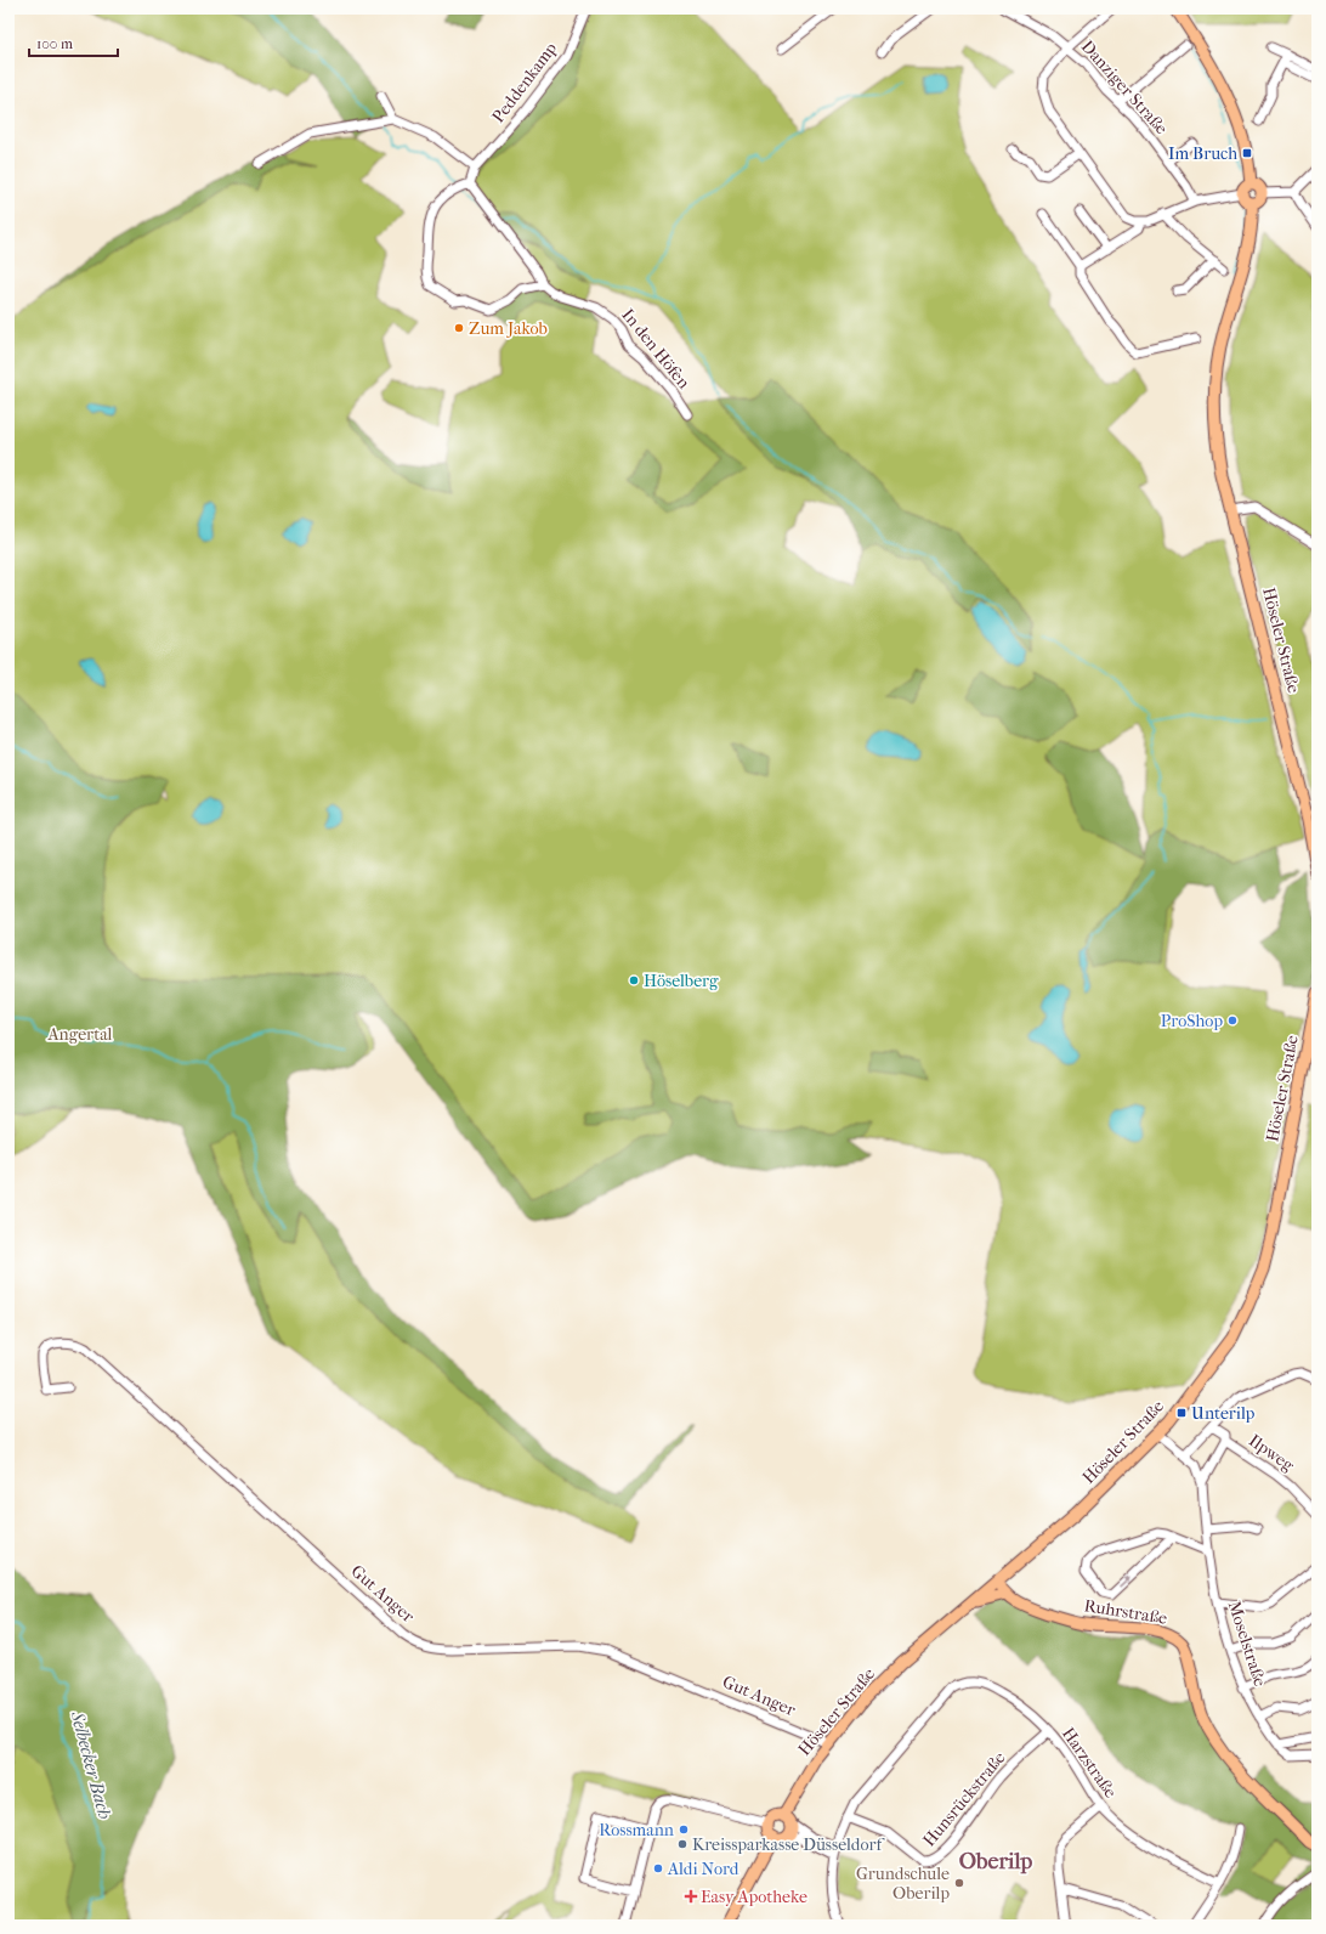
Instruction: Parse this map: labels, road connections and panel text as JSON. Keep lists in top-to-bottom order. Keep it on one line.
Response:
{"streets":{"main road":["Höseler Straße","Ruhrstraße"],"street":["Peddenkamp","Danziger Straße","In den Höfen","Ilpweg","Gut Anger","Moselstraße","Harzstraße","Hunsrückstraße"]},"crossings":[["Höseler Straße","Gut Anger"],["Höseler Straße","Ruhrstraße"],["Höseler Straße","Moselstraße"],["Harzstraße","Hunsrückstraße"]],"districts":["Oberilp"],"water":["Selbecker Bach"],"parks":["Angertal"],"places":{"transit":["Im Bruch","Unterilp"],"other":["Zum Jakob","Höselberg","ProShop","Rossmann","Kreissparkasse Düsseldorf","Aldi Nord","Grundschule Oberilp"],"health":["Easy Apotheke"]},"scale_bar":"100 m"}
